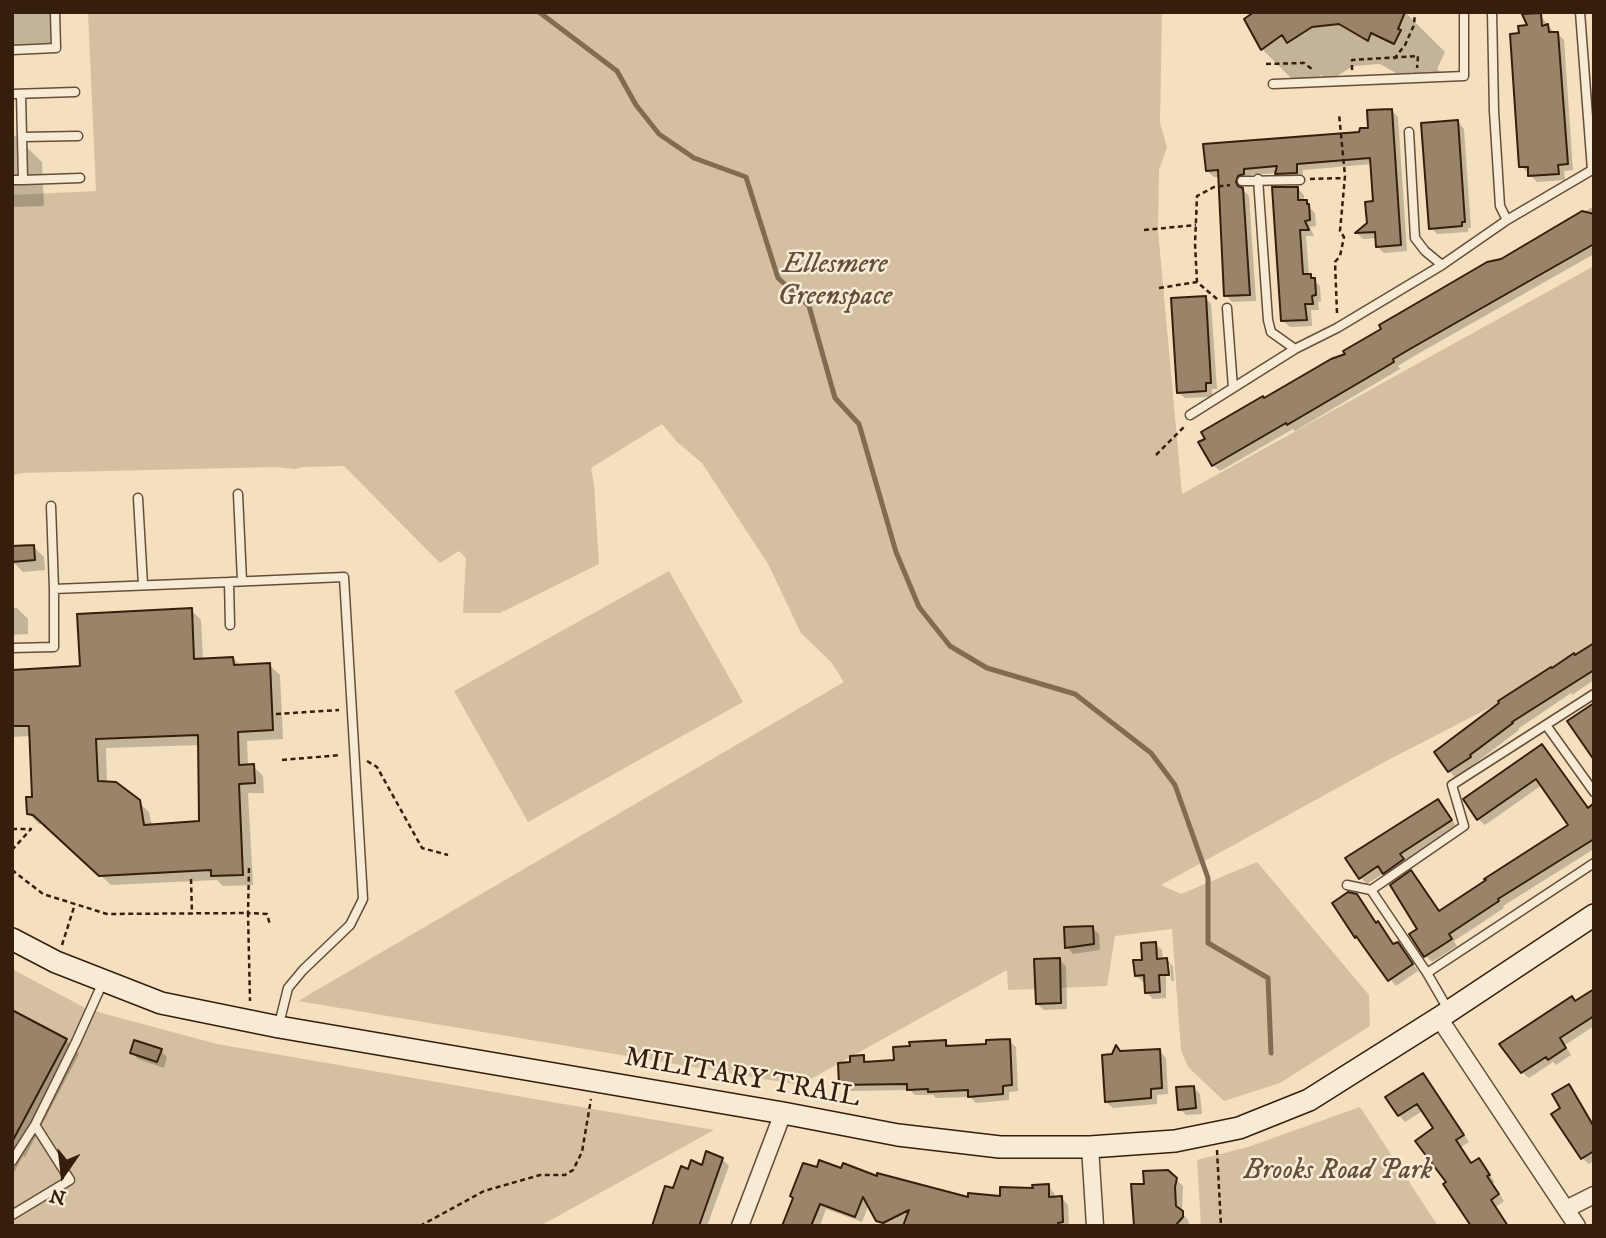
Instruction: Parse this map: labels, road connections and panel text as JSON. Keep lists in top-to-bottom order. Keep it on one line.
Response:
{"streets":{"street":["MILITARY TRAIL"]},"parks":["Ellesmere Greenspace","Brooks Road Park"],"north":"bottom"}
